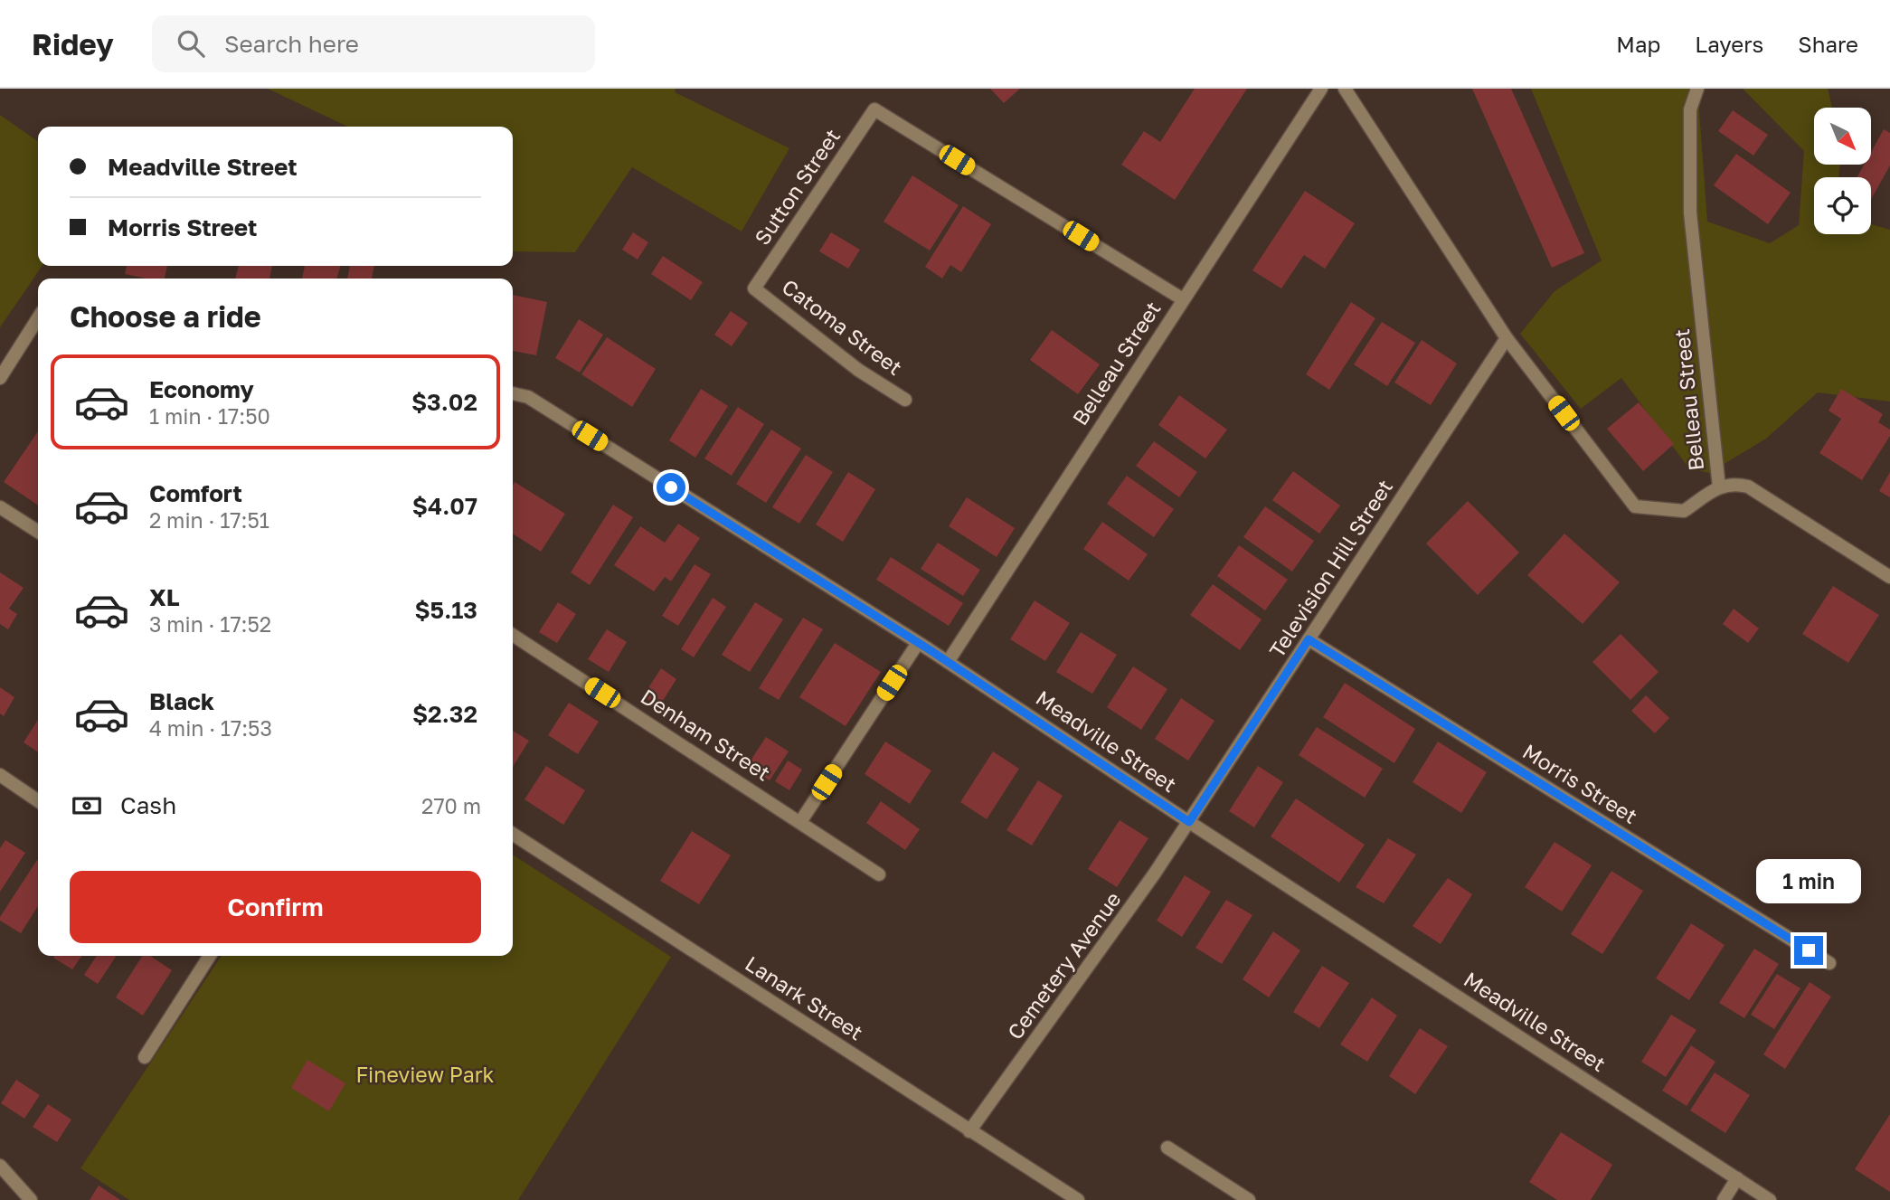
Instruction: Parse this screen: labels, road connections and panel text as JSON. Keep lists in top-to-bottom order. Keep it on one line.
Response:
{"streets":{"street":["Sutton Street","Catoma Street","Belleau Street","Television Hill Street","Denham Street","Meadville Street","Morris Street","Cemetery Avenue","Lanark Street"]},"crossings":[["Sutton Street","Catoma Street"],["Sutton Street","Belleau Street"],["Belleau Street","Television Hill Street"],["Belleau Street","Meadville Street"],["Television Hill Street","Meadville Street"],["Television Hill Street","Morris Street"],["Television Hill Street","Cemetery Avenue"],["Meadville Street","Cemetery Avenue"],["Cemetery Avenue","Lanark Street"]],"parks":["Fineview Park"],"north":"bottom right","page":{"header":"Ridey","search":"Search here","nav":["Map","Layers","Share"],"banner":["Meadville Street","Morris Street"],"heading":"Choose a ride","list":[{"name":"Economy","note":"1 min · 17:50","value":"$3.02"},{"name":"Comfort","note":"2 min · 17:51","value":"$4.07"},{"name":"XL","note":"3 min · 17:52","value":"$5.13"},{"name":"Black","note":"4 min · 17:53","value":"$2.32"}],"pay":["Cash","270 m"],"buttons":"Confirm","bubble":"1 min"}}
